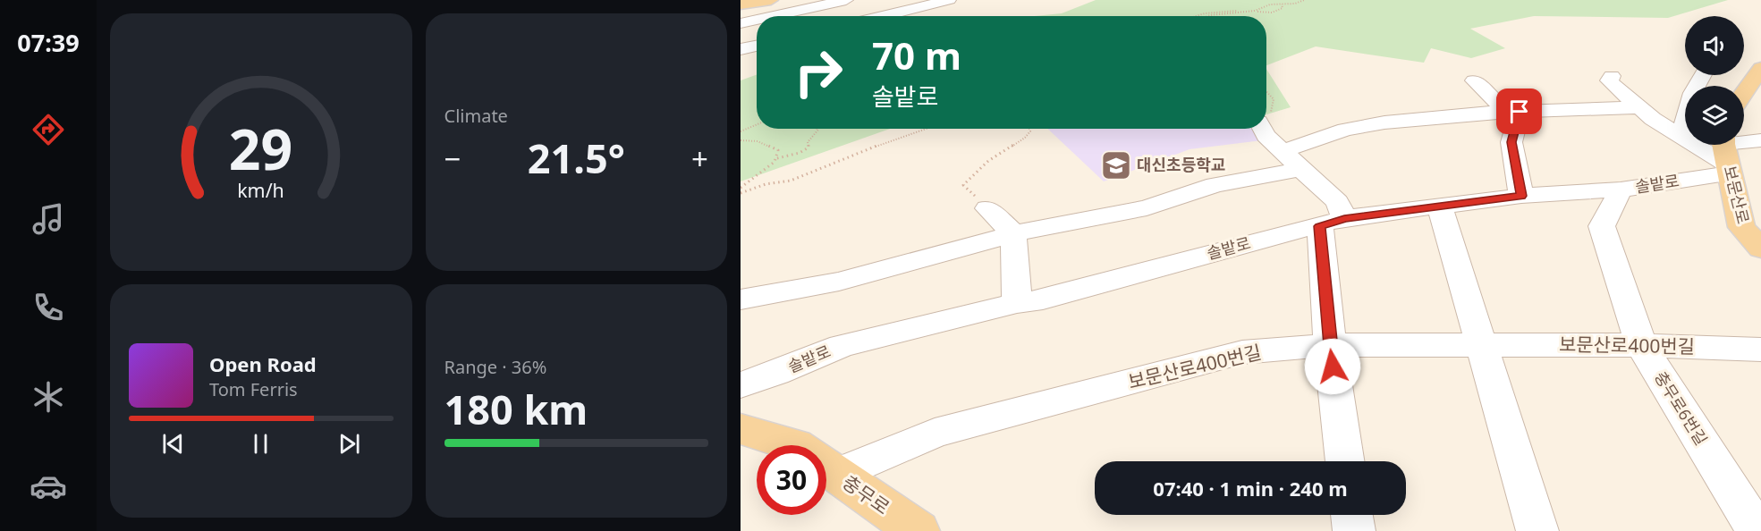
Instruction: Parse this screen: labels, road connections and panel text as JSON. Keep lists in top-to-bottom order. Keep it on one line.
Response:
{"streets":{"main road":["보문산로","충무로"],"street":["솔밭로","보문산로400번길","충무로6번길"]},"crossings":[["솔밭로","보문산로"],["솔밭로","충무로6번길"],["보문산로400번길","충무로6번길"]],"places":{"school or university":["대신초등학교"]},"page":{"tabs":"07:39","tile":["Climate",["Range · 36%","180 km"]],"turn":["70 m","솔밭로"],"heat":["−","21.5°","+"],"song":["Open Road","Tom Ferris"],"limit":"30","trip":"07:40 · 1 min · 240 m","gauge":["29","km/h"]}}
